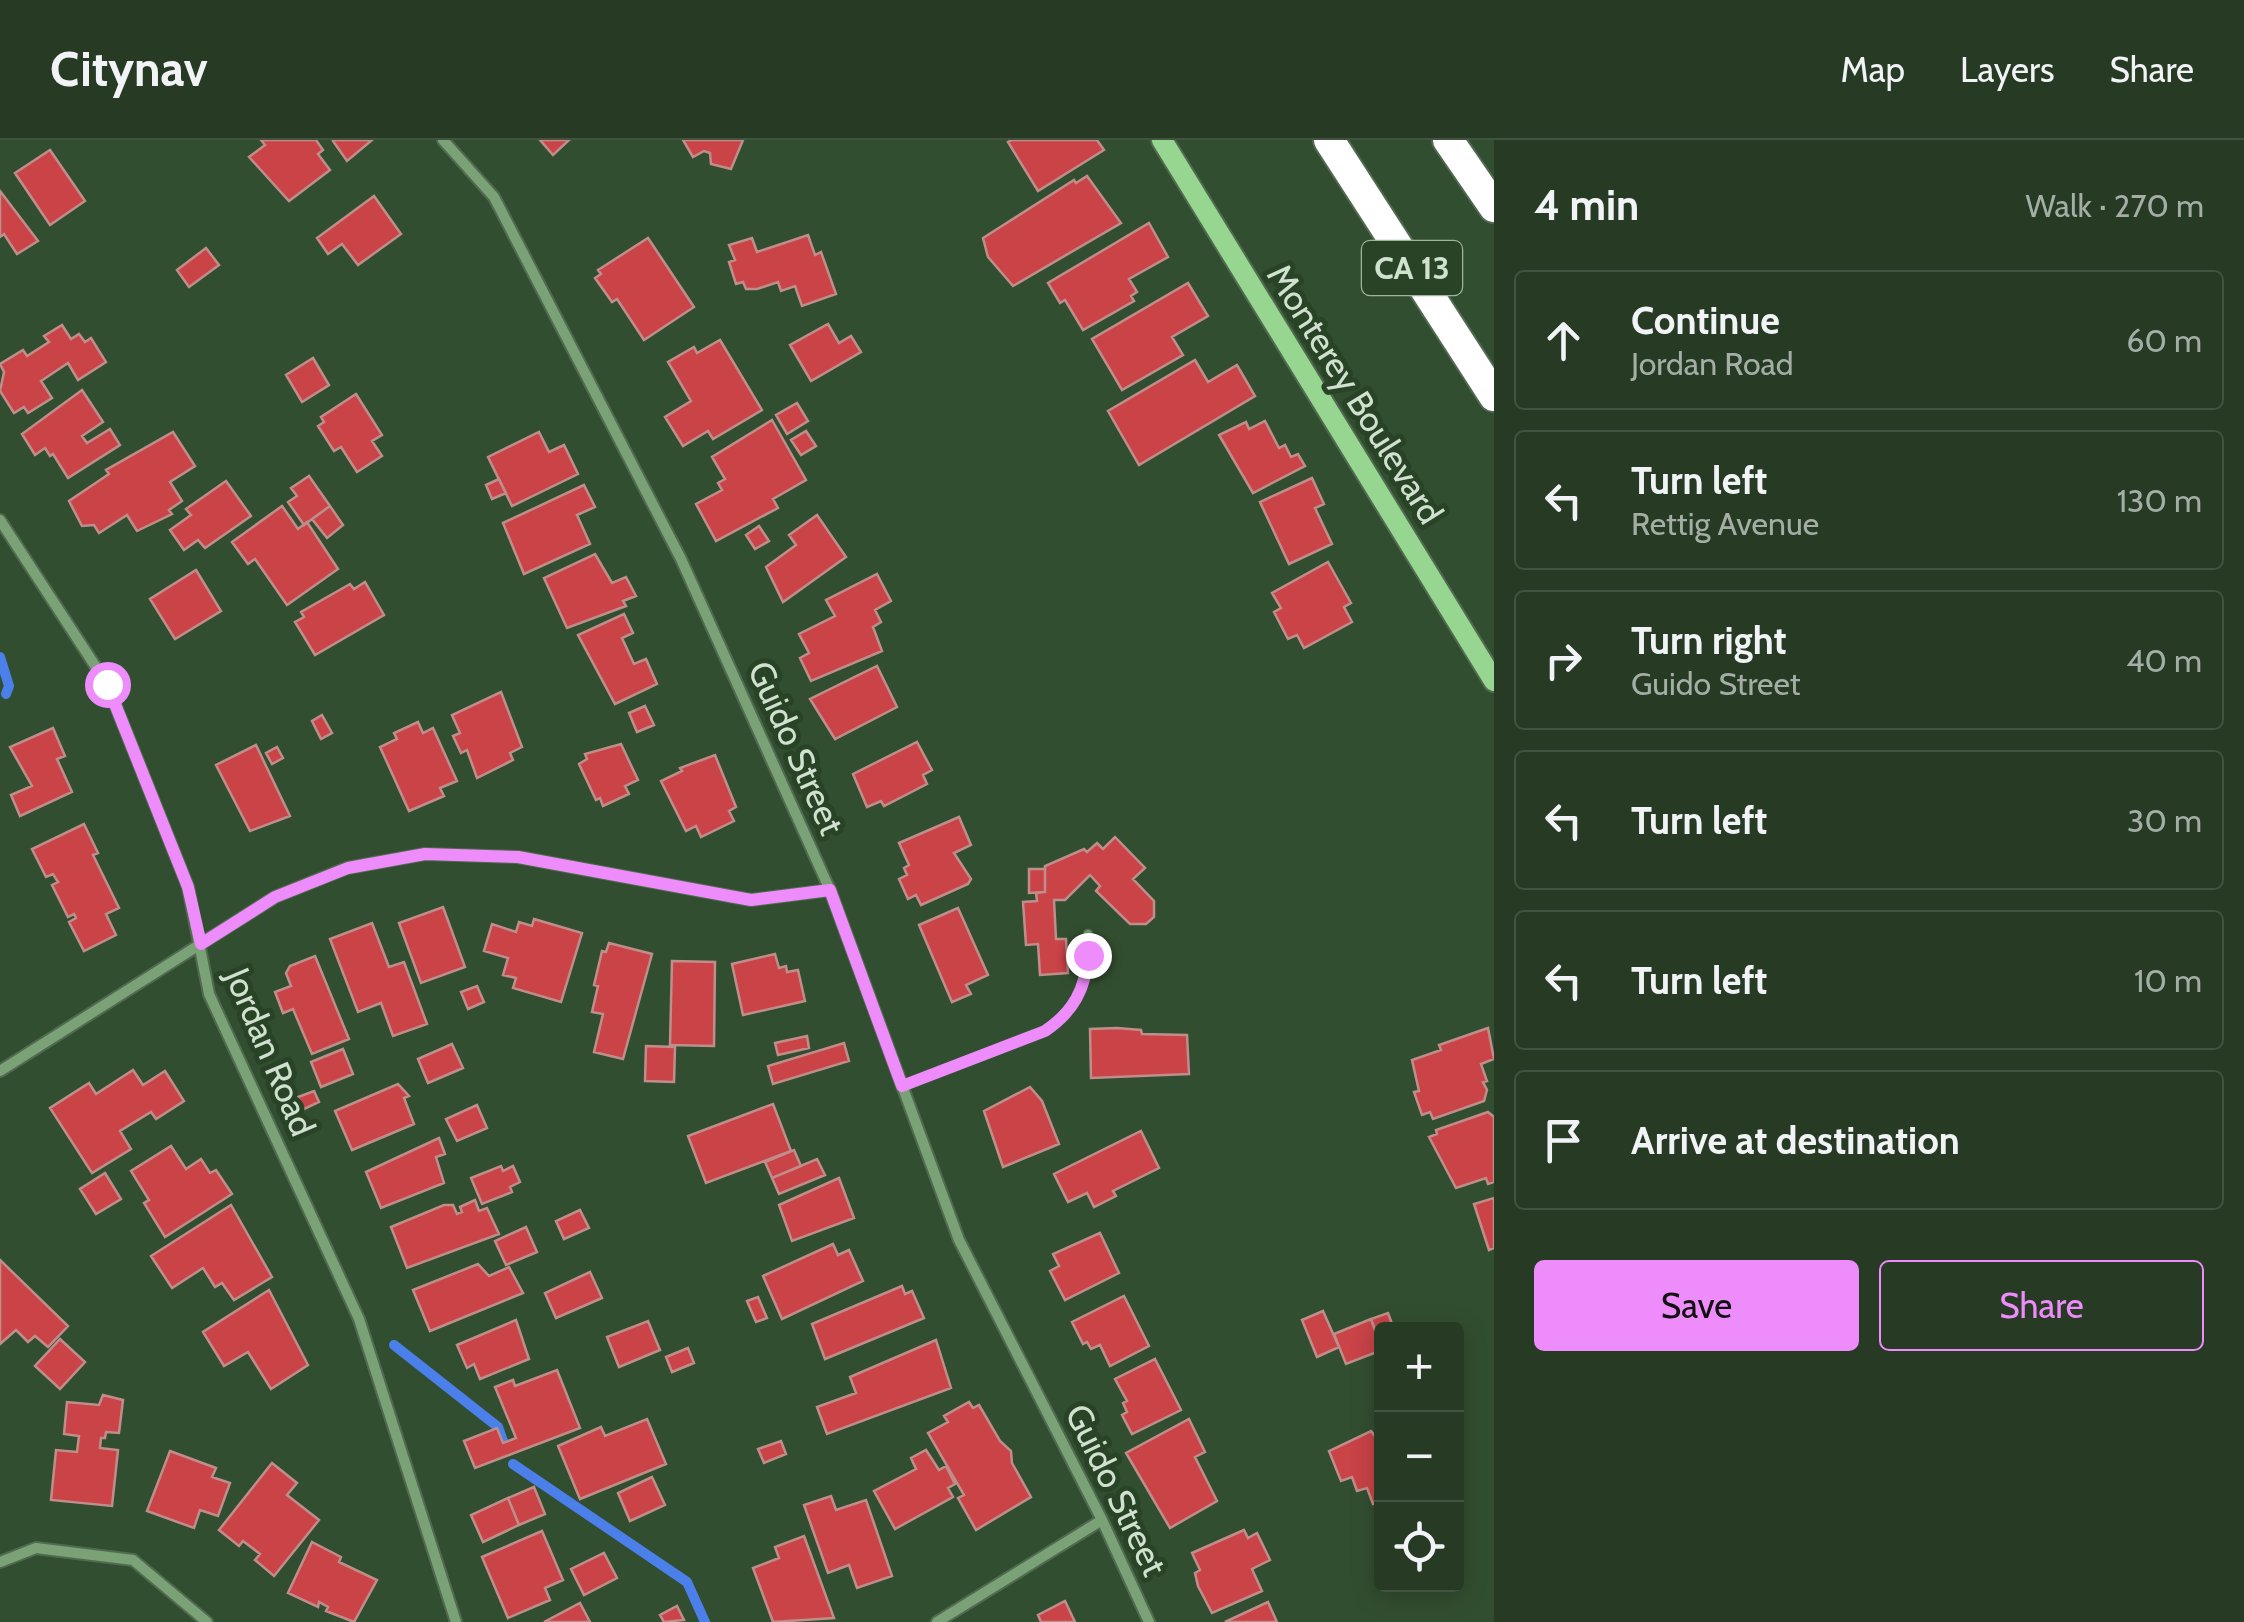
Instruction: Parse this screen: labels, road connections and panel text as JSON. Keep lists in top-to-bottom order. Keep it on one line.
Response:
{"streets":{"highway":["CA 13"],"street":["Monterey Boulevard","Guido Street","Jordan Road"]},"page":{"header":"Citynav","nav":["Map","Layers","Share"],"heading":["4 min","Walk · 270 m"],"list":[["Continue","Jordan Road","60 m"],["Turn left","Rettig Avenue","130 m"],["Turn right","Guido Street","40 m"],["Turn left","30 m"],["Turn left","10 m"],"Arrive at destination"],"buttons":["Save","Share"],"map_buttons":["+","−"]}}
